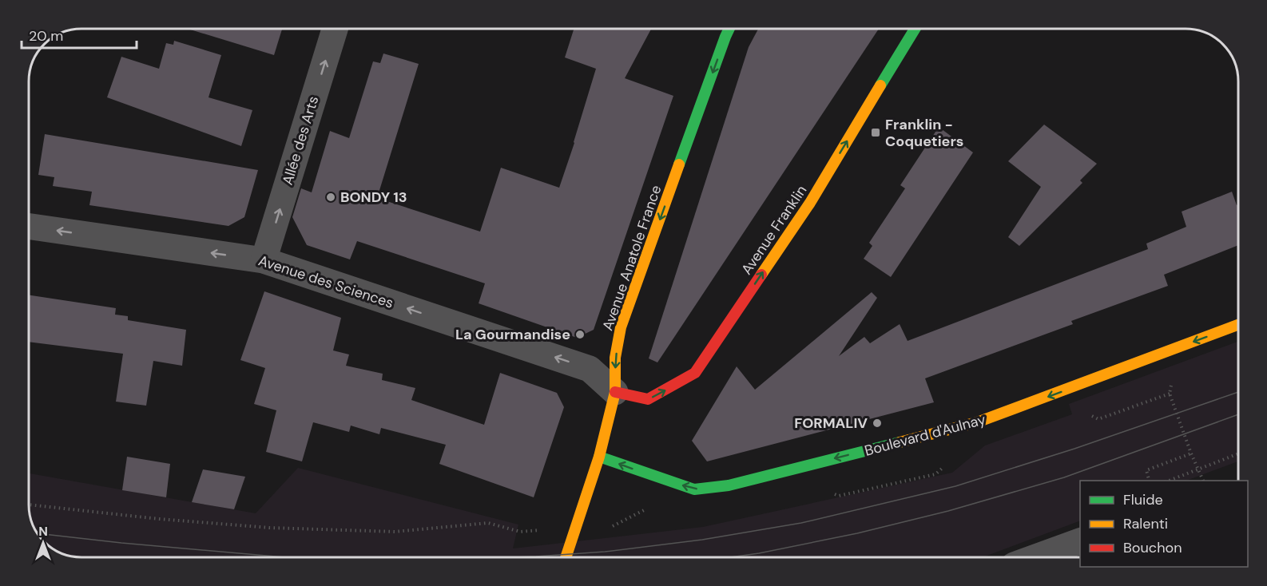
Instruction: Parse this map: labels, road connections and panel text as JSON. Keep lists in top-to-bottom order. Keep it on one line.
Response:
{"streets":{"street":["Allée des Arts","Avenue Franklin","Avenue Anatole France","Avenue des Sciences","Boulevard d'Aulnay"]},"crossings":[["Allée des Arts","Avenue des Sciences"],["Avenue Franklin","Avenue Anatole France"],["Avenue Franklin","Avenue des Sciences"],["Avenue Anatole France","Avenue des Sciences"],["Avenue Anatole France","Boulevard d'Aulnay"]],"one_way":["Allée des Arts","Avenue Franklin","Avenue Anatole France","Avenue des Sciences","Boulevard d'Aulnay"],"places":{"transit":["Franklin - Coquetiers"],"other":["BONDY 13","La Gourmandise","FORMALIV"]},"legend":["Fluide","Ralenti","Bouchon"],"scale_bar":"20 m","north":"top"}
